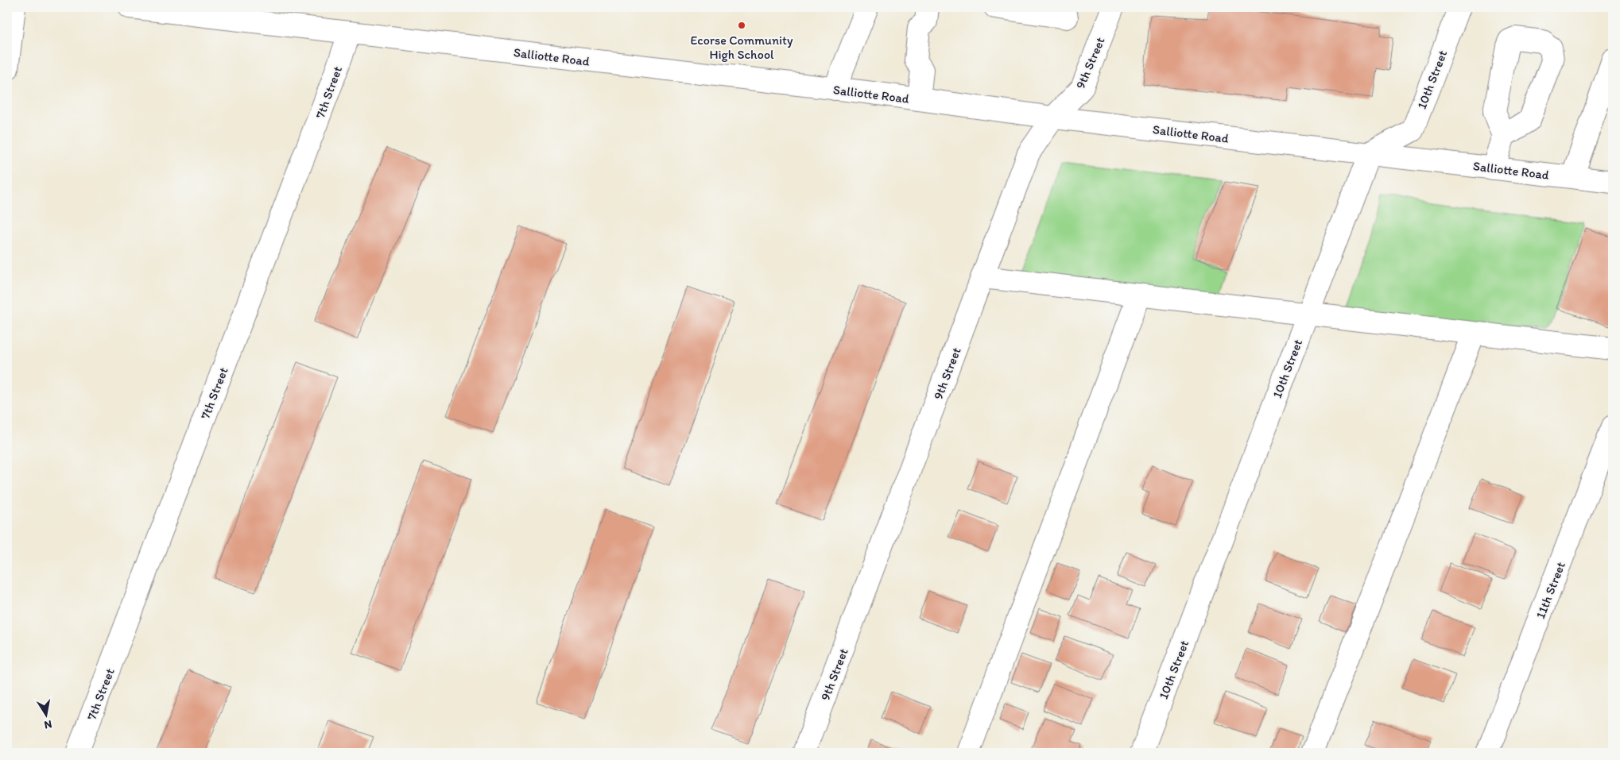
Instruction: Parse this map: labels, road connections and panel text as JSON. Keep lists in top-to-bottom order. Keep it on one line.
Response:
{"streets":{"street":["Salliotte Road","9th Street","10th Street","7th Street","11th Street"]},"crossings":[["Salliotte Road","9th Street"],["Salliotte Road","10th Street"],["Salliotte Road","7th Street"]],"places":["Ecorse Community High School"],"north":"bottom"}
